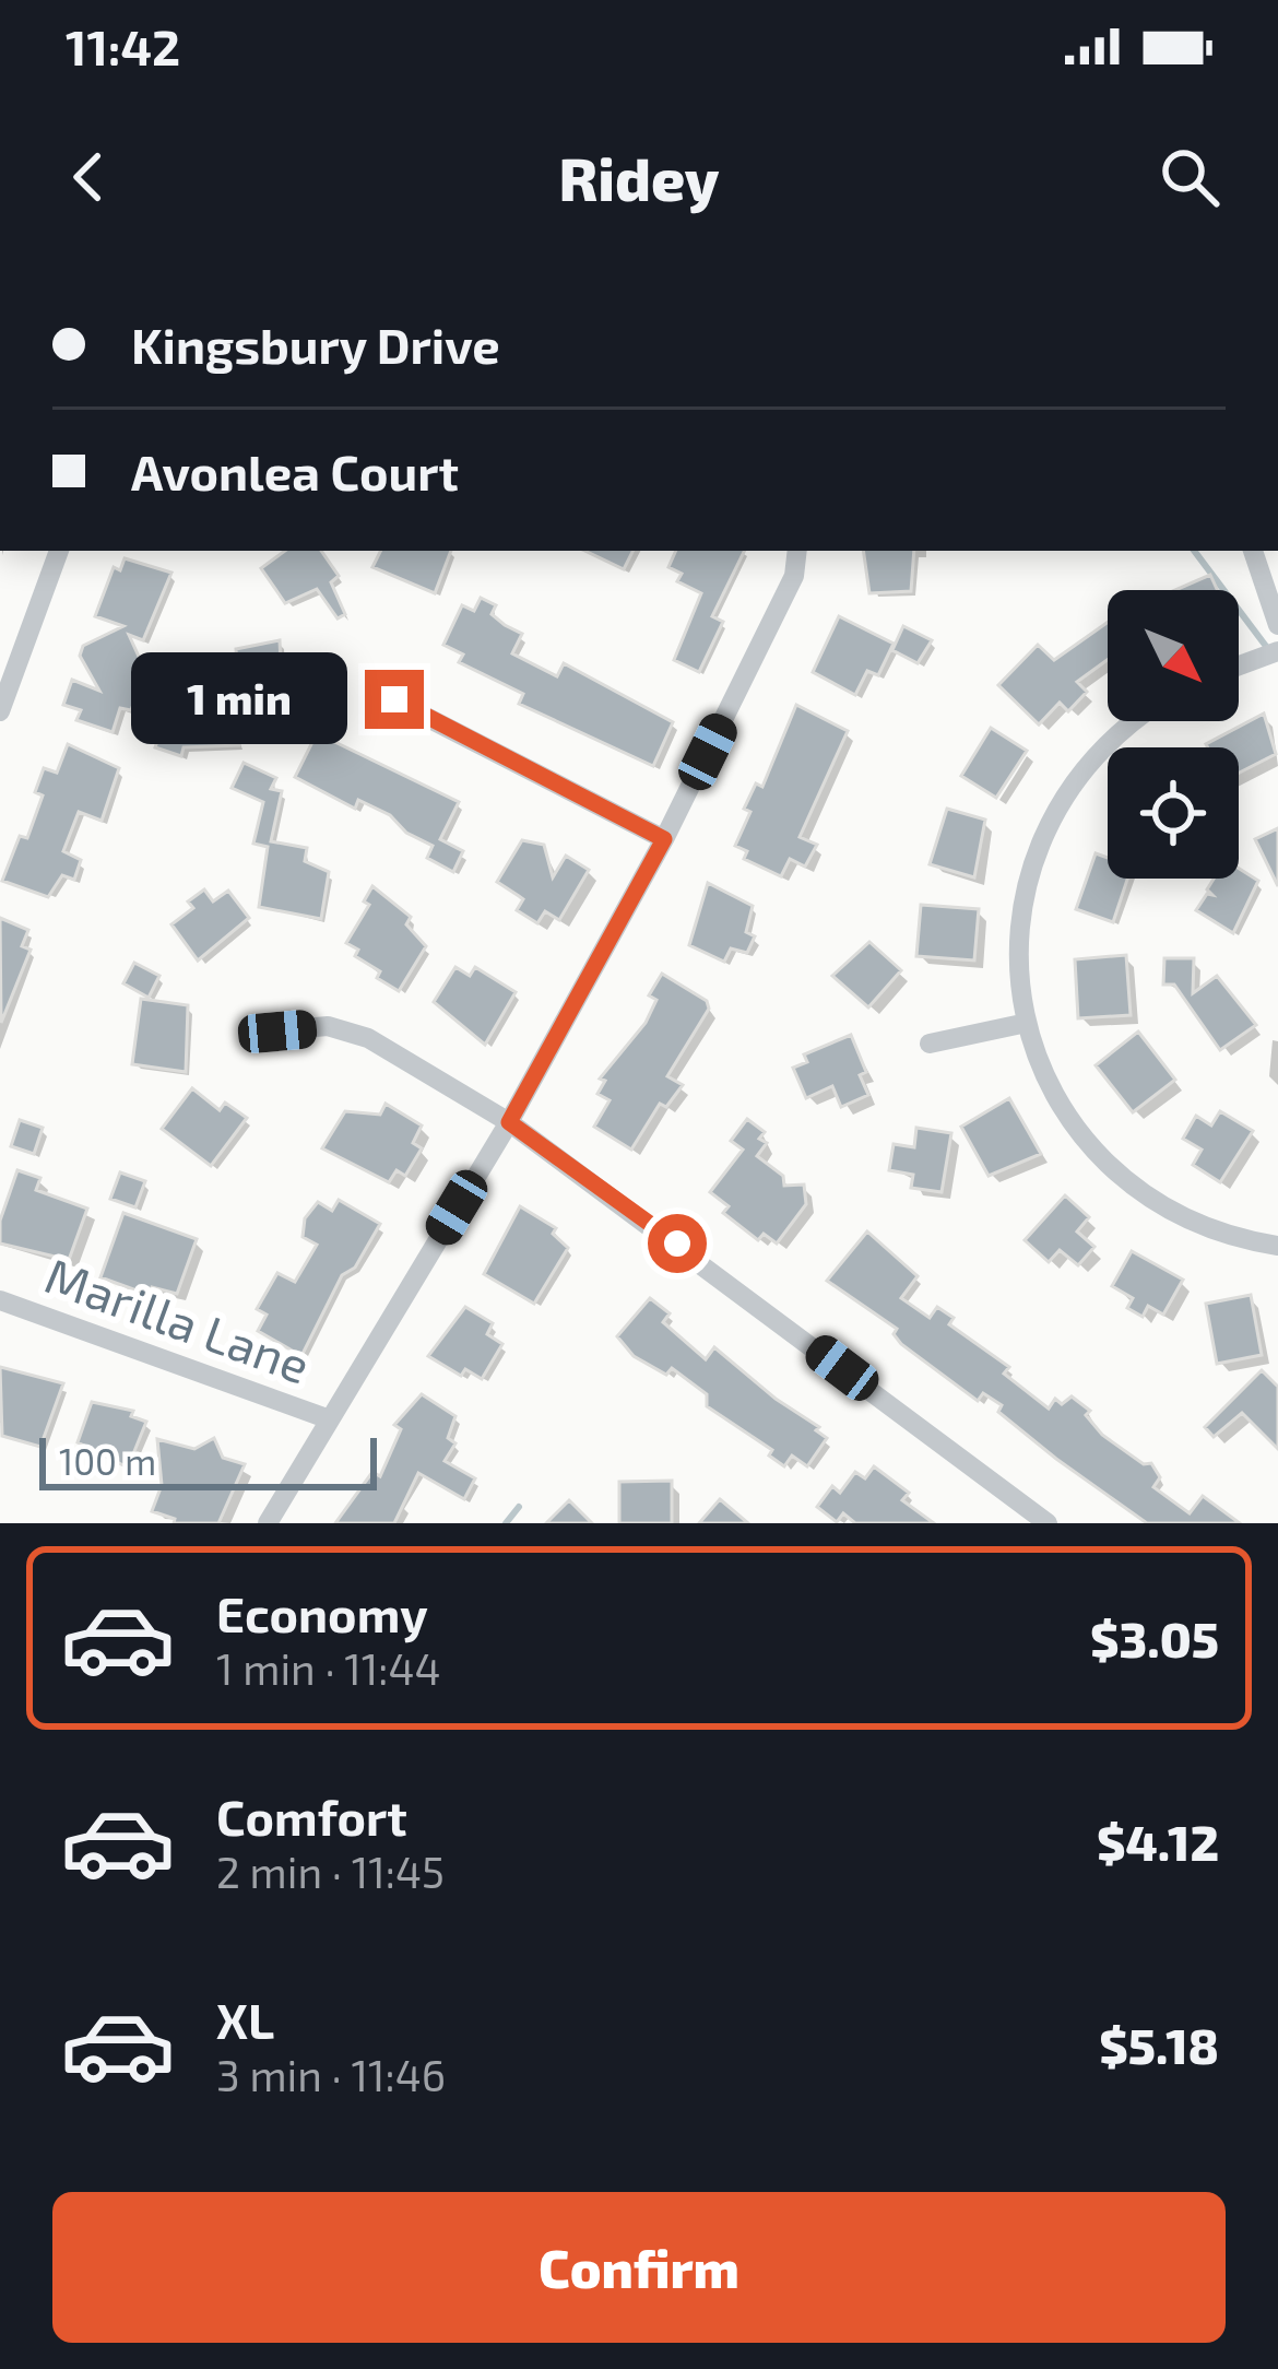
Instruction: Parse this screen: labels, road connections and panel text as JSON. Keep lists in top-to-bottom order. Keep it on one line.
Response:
{"streets":{"street":["Marilla Lane"]},"scale_bar":"100 m","north":"bottom right","page":{"status":"11:42","header":"Ridey","banner":["Kingsbury Drive","Avonlea Court"],"bubble":"1 min","scale":"100 m","list":[{"name":"Economy","note":"1 min · 11:44","value":"$3.05"},{"name":"Comfort","note":"2 min · 11:45","value":"$4.12"},{"name":"XL","note":"3 min · 11:46","value":"$5.18"}],"buttons":"Confirm"}}
